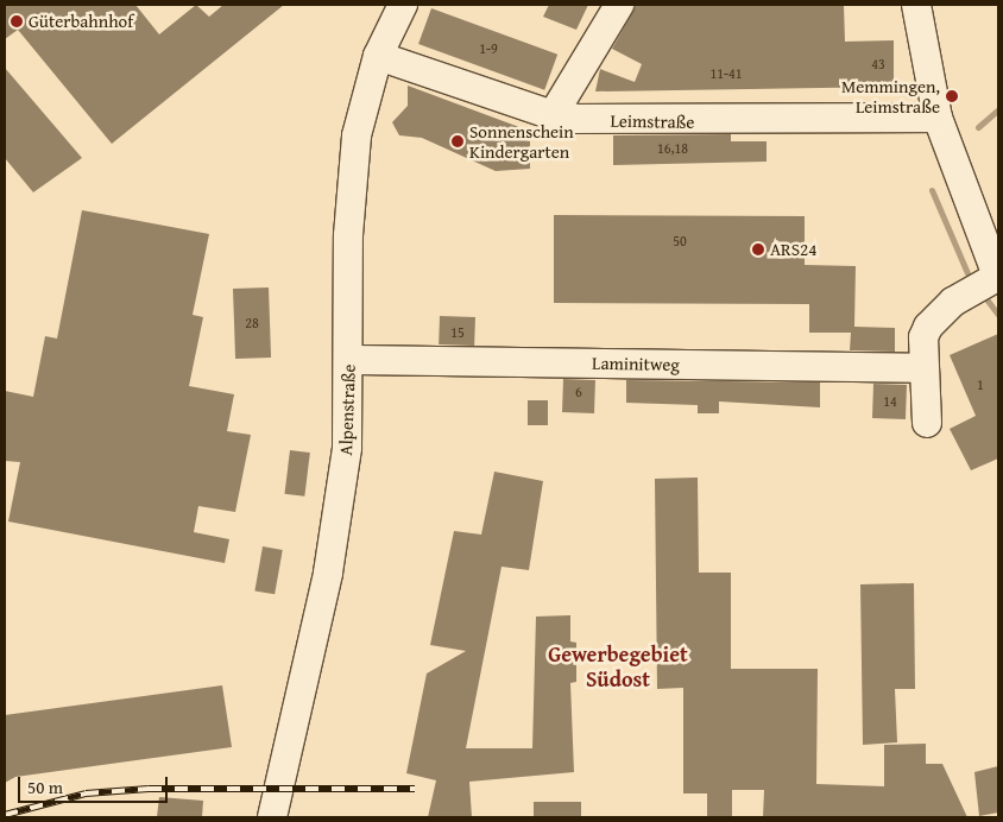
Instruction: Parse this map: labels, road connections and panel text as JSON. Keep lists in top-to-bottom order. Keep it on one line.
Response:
{"streets":{"street":["Leimstraße","Laminitweg","Alpenstraße"]},"crossings":[["Leimstraße","Alpenstraße"],["Laminitweg","Alpenstraße"]],"districts":["Gewerbegebiet Südost"],"places":["Güterbahnhof","Memmingen, Leimstraße","Sonnenschein Kindergarten","ARS24"],"house_numbers":["1-9","43","11-41","16,18","50","28","15","1","6","14"],"scale_bar":"50 m"}
